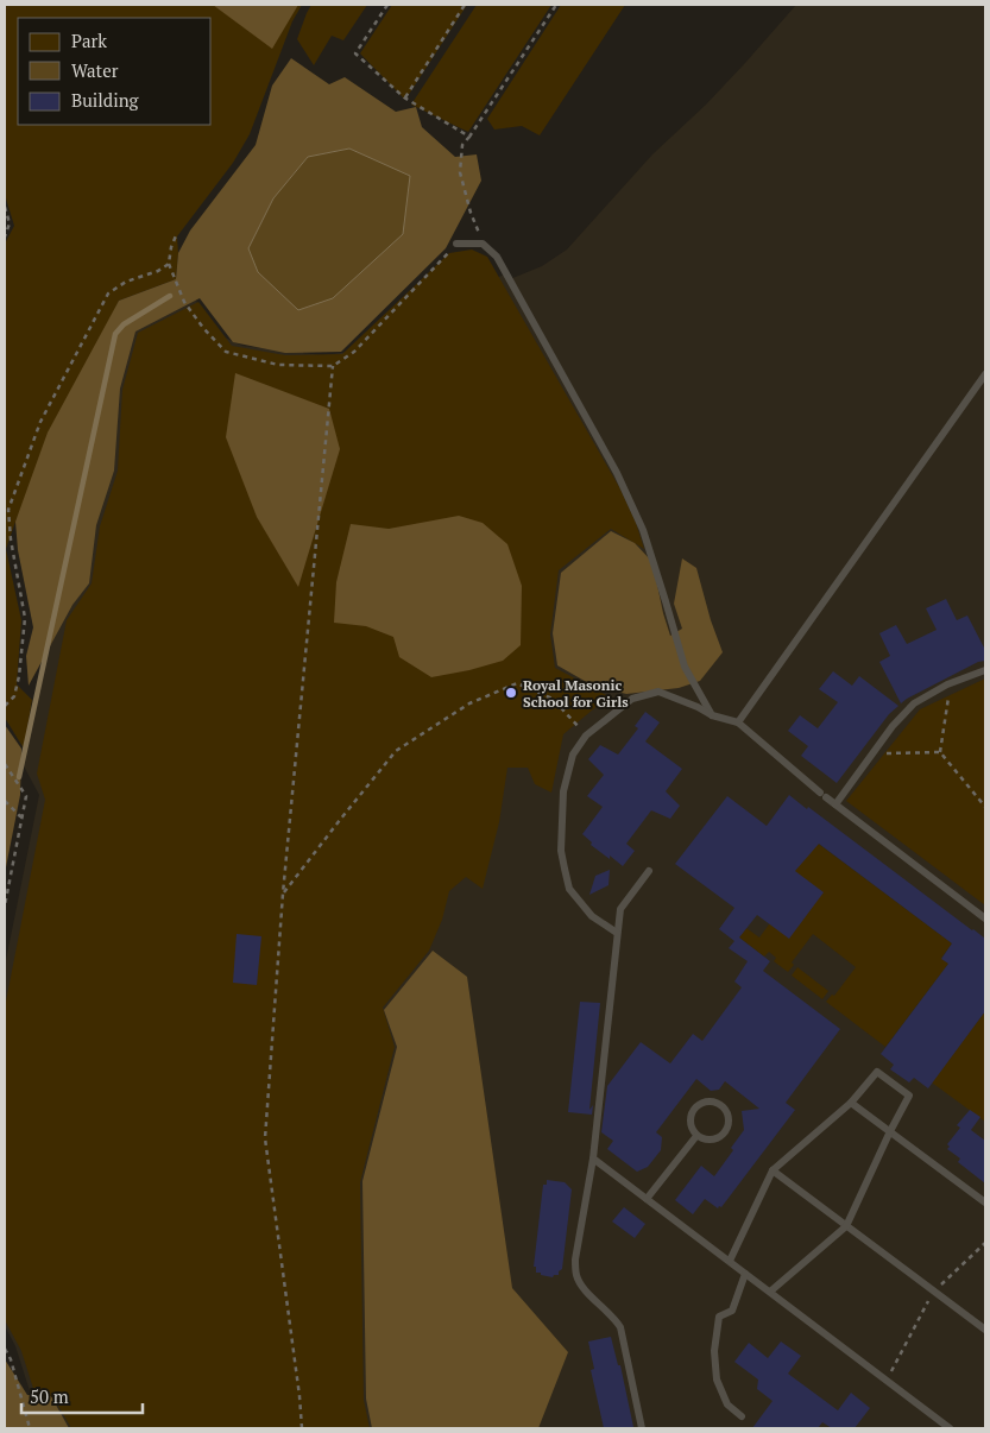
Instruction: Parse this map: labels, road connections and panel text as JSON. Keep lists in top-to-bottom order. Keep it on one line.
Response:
{"places":["Royal Masonic School for Girls"],"legend":["Park","Water","Building"],"scale_bar":"50 m"}
